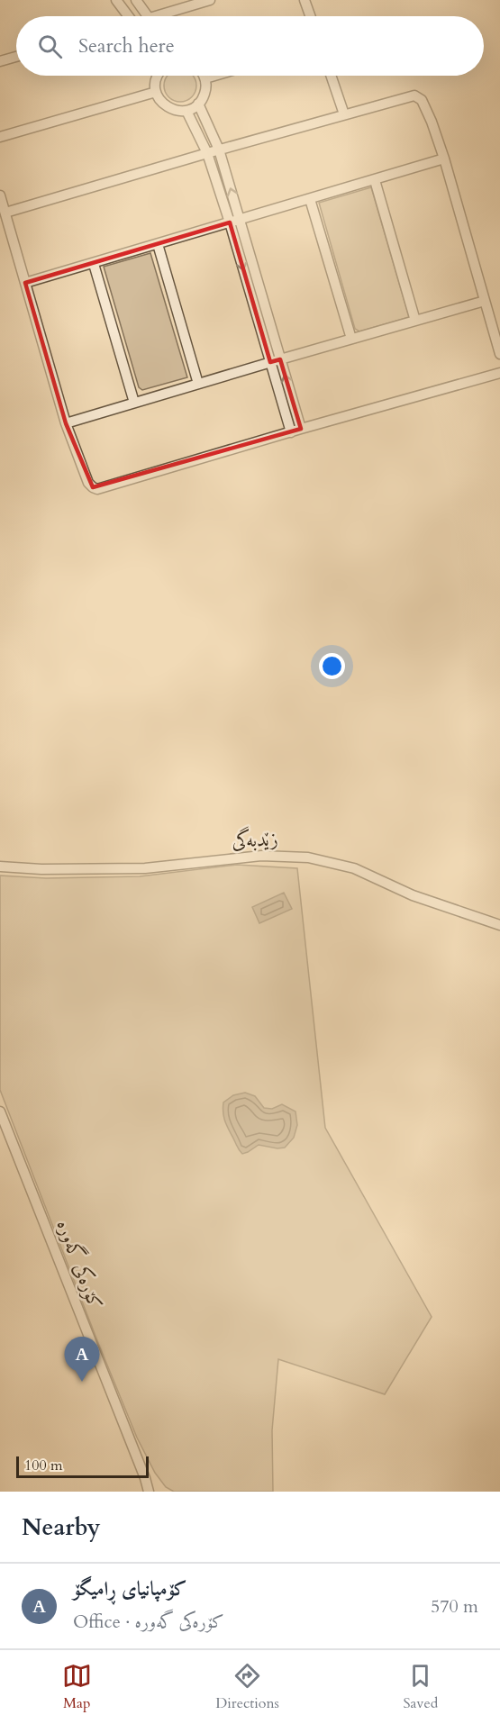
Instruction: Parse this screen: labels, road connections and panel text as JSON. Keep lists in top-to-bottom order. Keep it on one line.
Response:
{"streets":{"street":["زێدبەگی","کۆرەکی گەورە"]},"scale_bar":"100 m","page":{"search":"Search here","pins":"A","scale":"100 m","heading":"Nearby","list":[{"mark":"A","name":"کۆمپانیای ڕامیگۆ","note":"Office · کۆرەکی گەورە","value":"570 m"}],"nav":["Map","Directions","Saved"]}}
